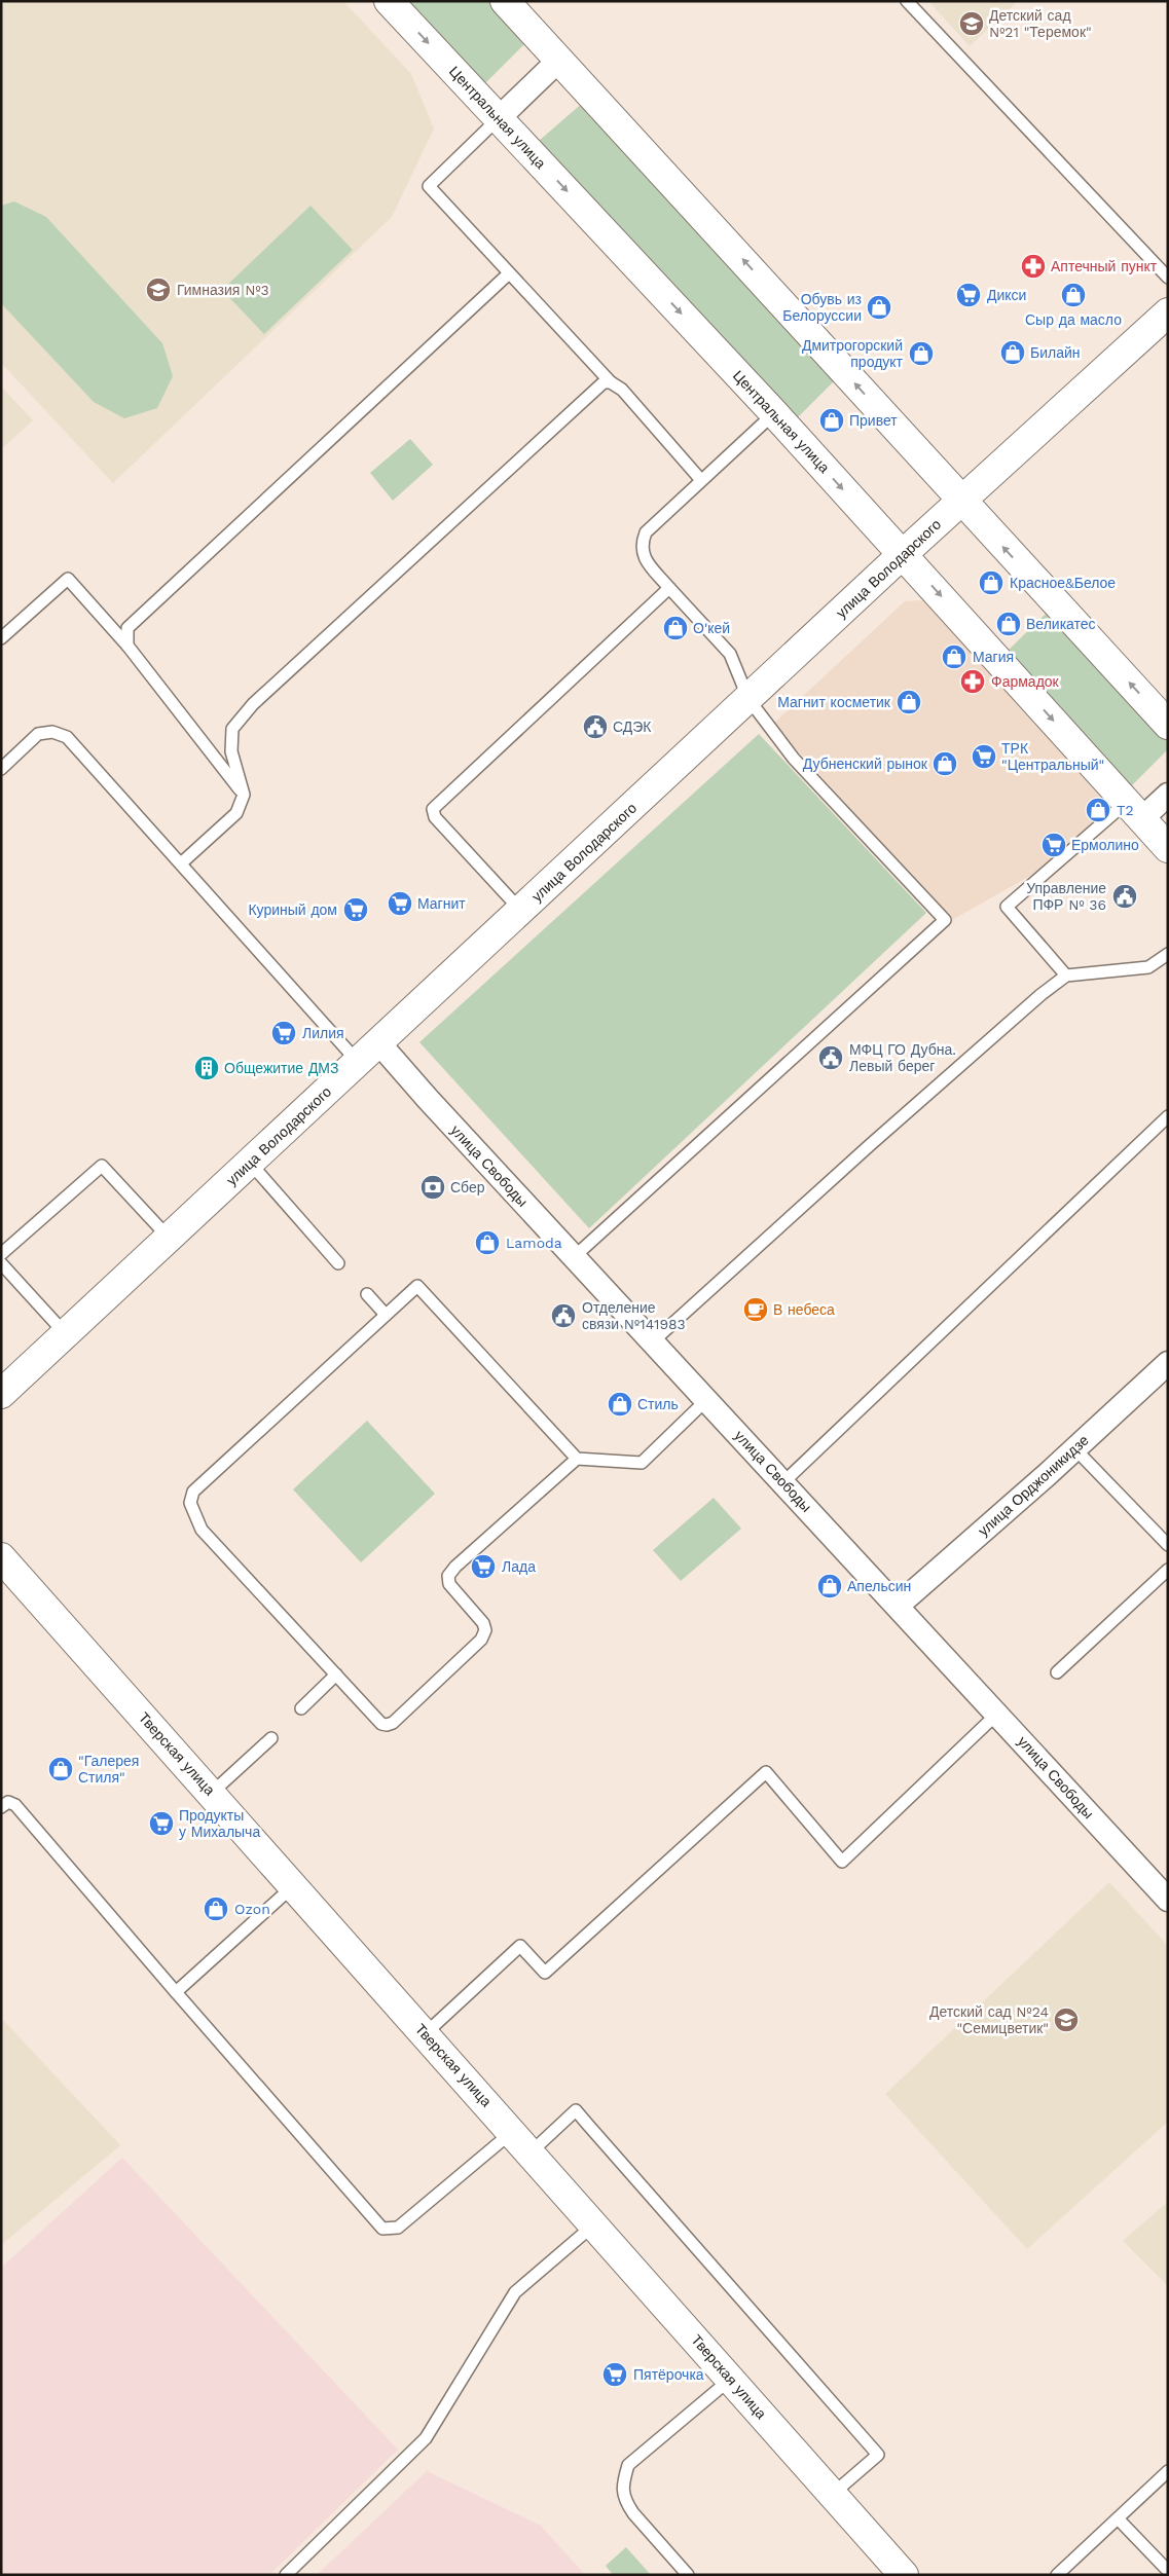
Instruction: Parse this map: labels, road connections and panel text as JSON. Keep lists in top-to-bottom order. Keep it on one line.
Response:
{"streets":{"main road":["Центральная улица","улица Володарского","Тверская улица"],"street":["улица Свободы","улица Орджоникидзе"]},"crossings":[["Центральная улица","улица Володарского"],["улица Володарского","улица Свободы"],["улица Свободы","улица Орджоникидзе"]],"places":{"school or university":["Детский сад №21 \"Теремок\"","Гимназия №3","Детский сад №24 \"Семицветик\""],"pharmacy":["Аптечный пункт","Фармадок"],"supermarket":["Дикси","ТРК \"Центральный\"","Ермолино","Магнит","Куриный дом","Лилия","Лада","Продукты у Михалыча","Пятёрочка"],"shop":["Сыр да масло","Обувь из Белоруссии","Билайн","Дмитрогорский продукт","Привет","Красное&Белое","Великатес","О'кей","Магия","Магнит косметик","Дубненский рынок","T2","Lamoda","Стиль","Апельсин","\"Галерея Стиля\"","Ozon"],"public building":["СДЭК","Управление ПФР № 36","МФЦ ГО Дубна. Левый берег","Отделение связи №141983"],"building":["Общежитие ДМЗ"],"bank":["Сбер"],"cafe":["В небеса"]}}
